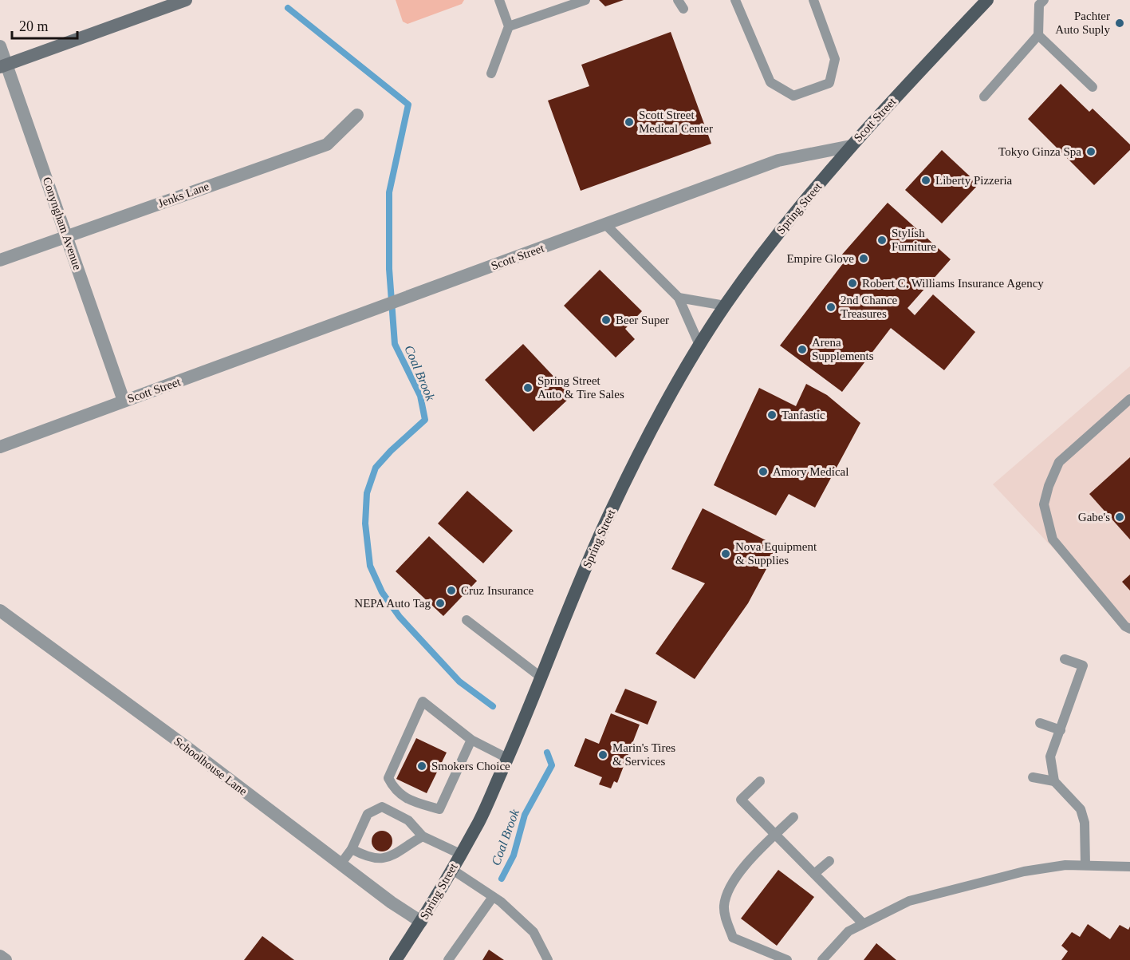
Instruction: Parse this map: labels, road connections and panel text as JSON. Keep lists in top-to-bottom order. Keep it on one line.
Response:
{"streets":{"main road":["Scott Street","Spring Street"],"street":["Jenks Lane","Conyngham Avenue","Schoolhouse Lane"]},"crossings":[["Scott Street","Spring Street"],["Scott Street","Conyngham Avenue"],["Jenks Lane","Conyngham Avenue"],["Spring Street","Schoolhouse Lane"]],"water":["Coal Brook"],"places":["Pachter Auto Suply","Scott Street Medical Center","Tokyo Ginza Spa","Liberty Pizzeria","Stylish Furniture","Empire Glove","Robert C. Williams Insurance Agency","2nd Chance Treasures","Beer Super","Arena Supplements","Spring Street Auto & Tire Sales","Tanfastic","Amory Medical","Gabe's","Nova Equipment & Supplies","Cruz Insurance","NEPA Auto Tag","Marin's Tires & Services","Smokers Choice"],"scale_bar":"20 m"}
